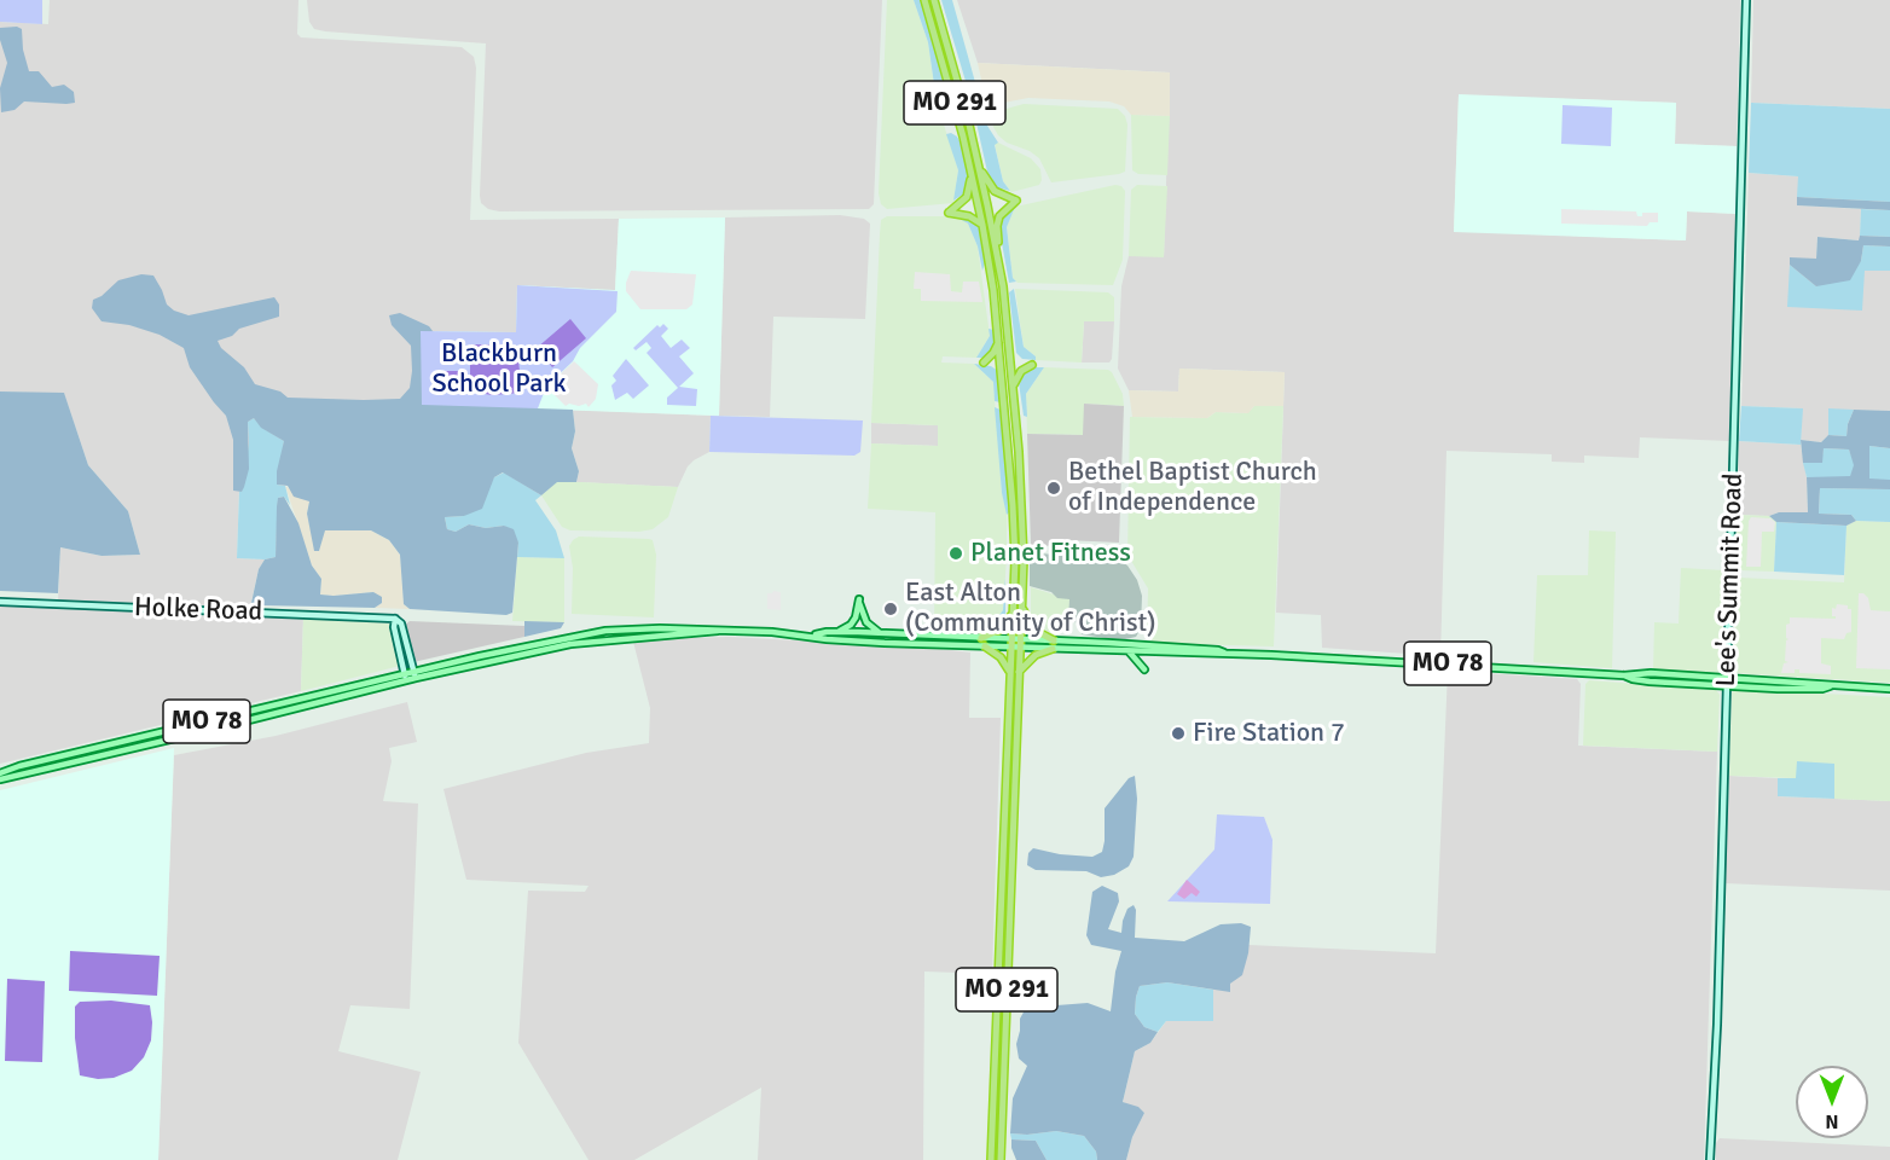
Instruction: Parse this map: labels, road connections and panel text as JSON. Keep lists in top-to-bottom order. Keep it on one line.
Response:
{"streets":{"highway":["MO 291"],"main road":["Lee's Summit Road","Holke Road","MO 78"]},"crossings":[["MO 291","MO 78"],["Lee's Summit Road","MO 78"]],"parks":["Blackburn School Park"],"places":["Bethel Baptist Church of Independence","Planet Fitness","East Alton (Community of Christ)","Fire Station 7"],"north":"bottom"}
